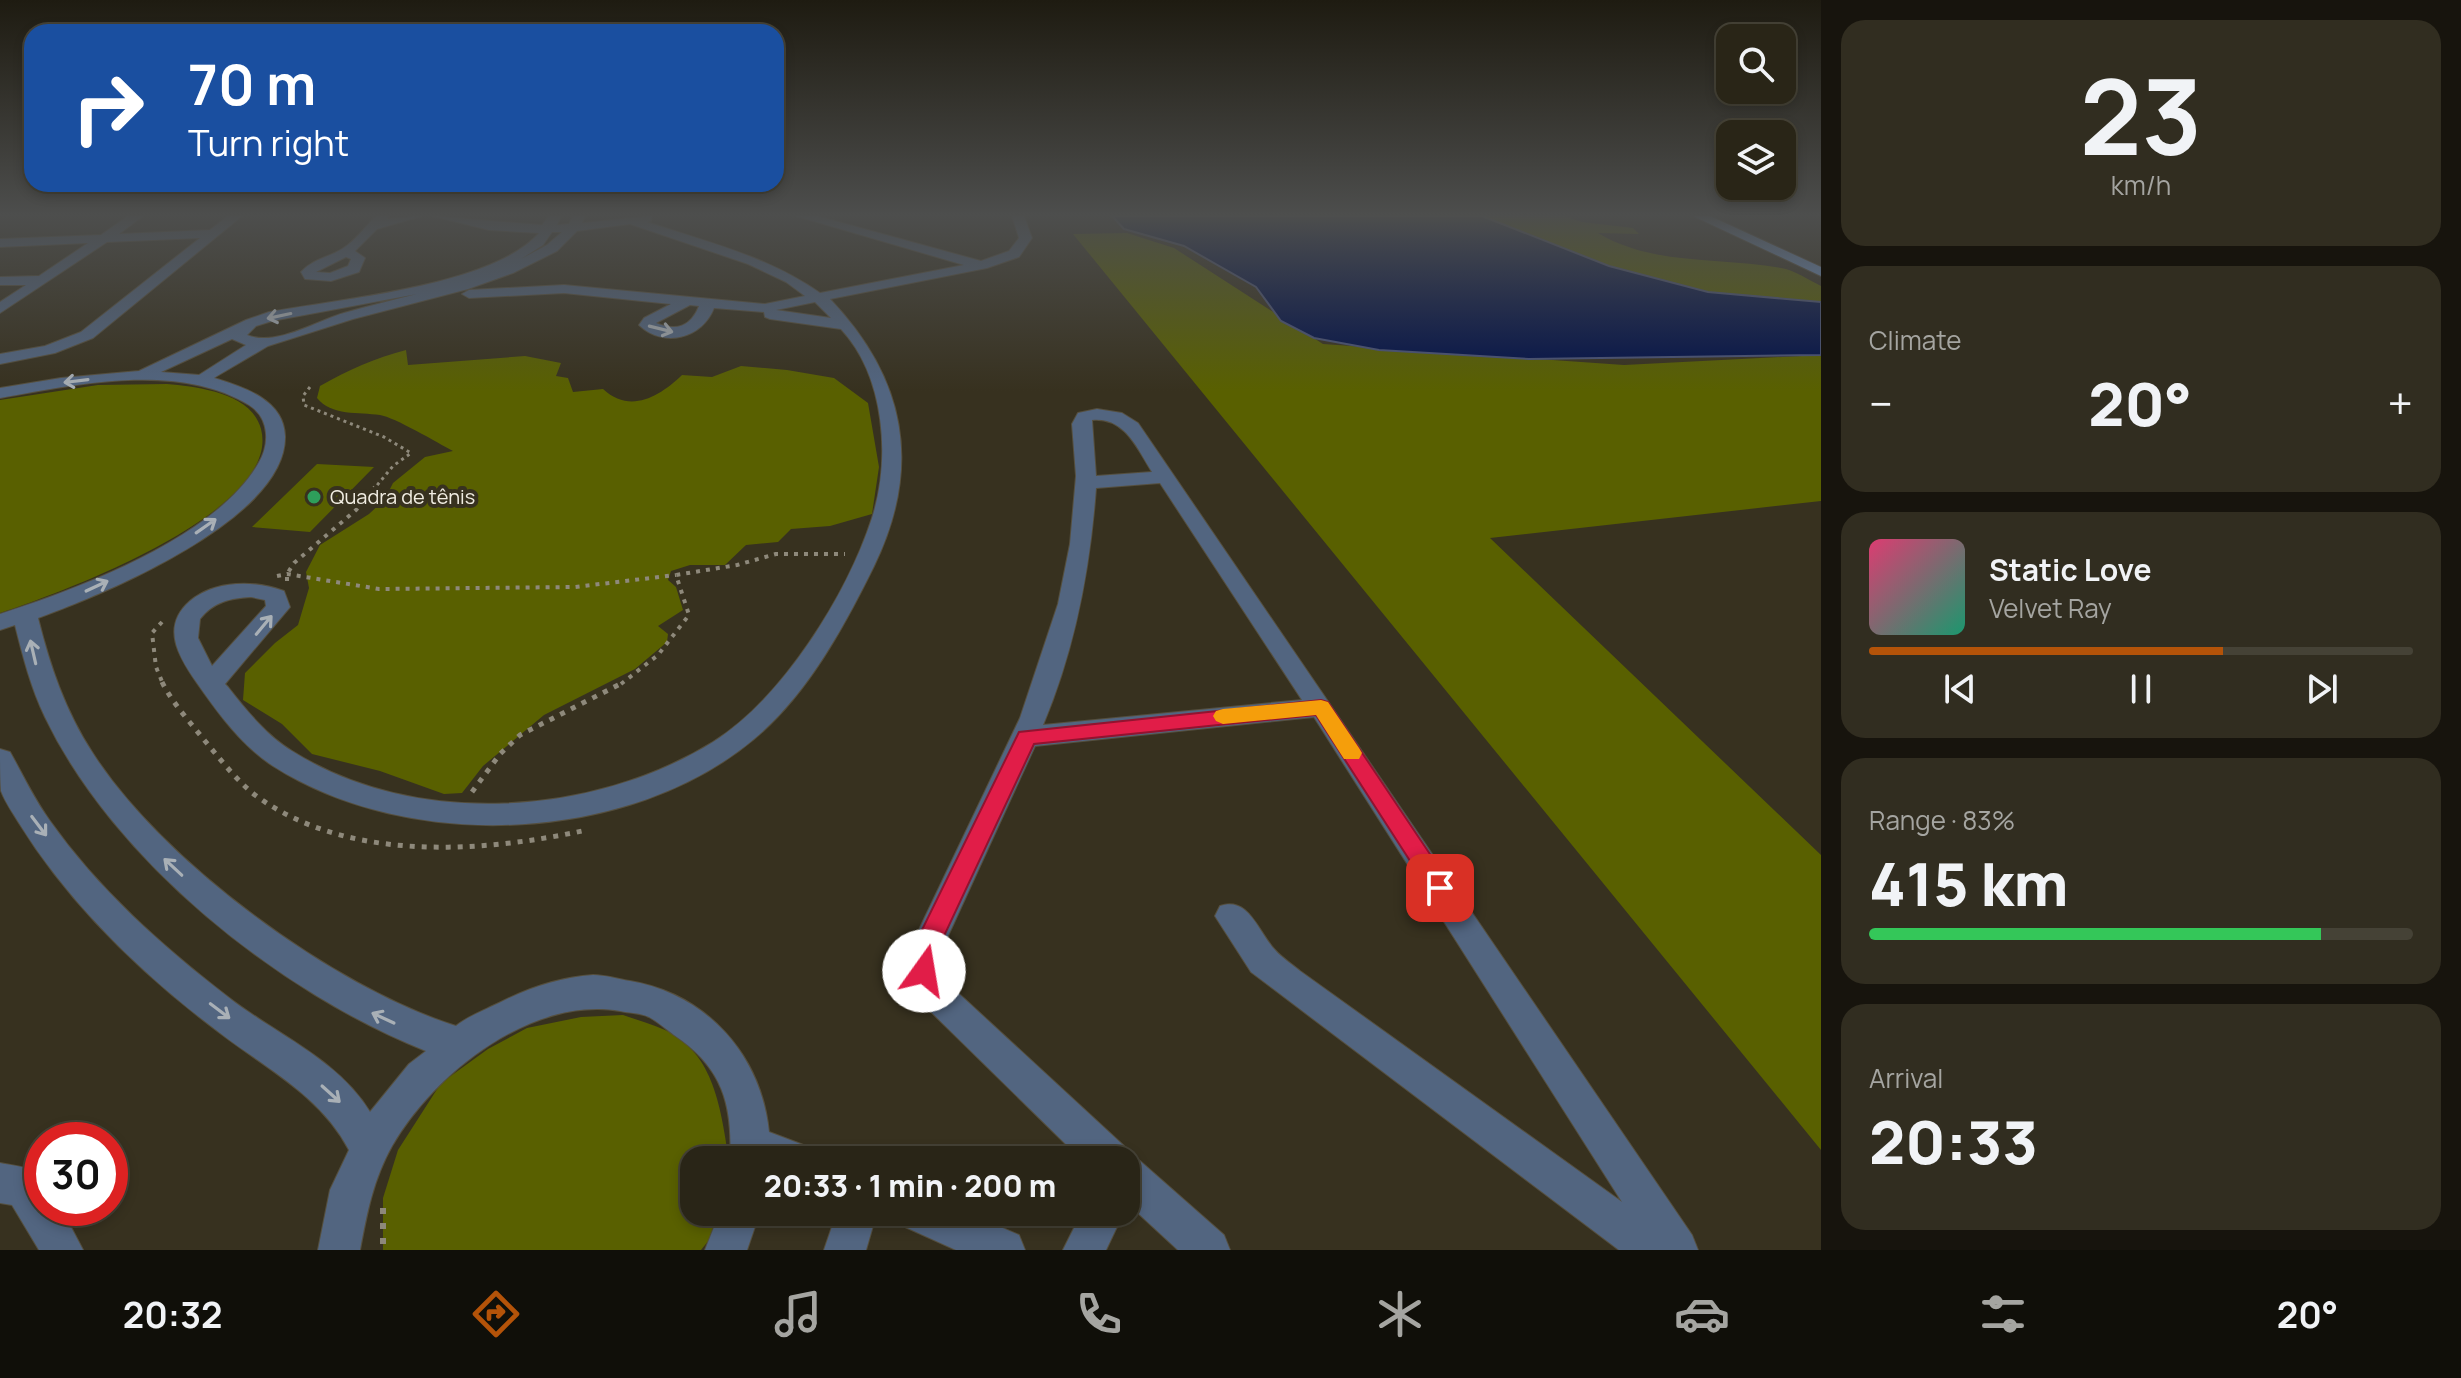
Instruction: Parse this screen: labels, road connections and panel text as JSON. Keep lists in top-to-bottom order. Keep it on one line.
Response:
{"places":["Quadra de tênis"],"page":{"tile":[["23","km/h"],"Climate",["Range · 83%","415 km"],["Arrival","20:33"]],"turn":["70 m","Turn right"],"heat":["−","20°","+"],"song":["Static Love","Velvet Ray"],"limit":"30","trip":"20:33 · 1 min · 200 m","tabs":["20:32","20°"]}}
